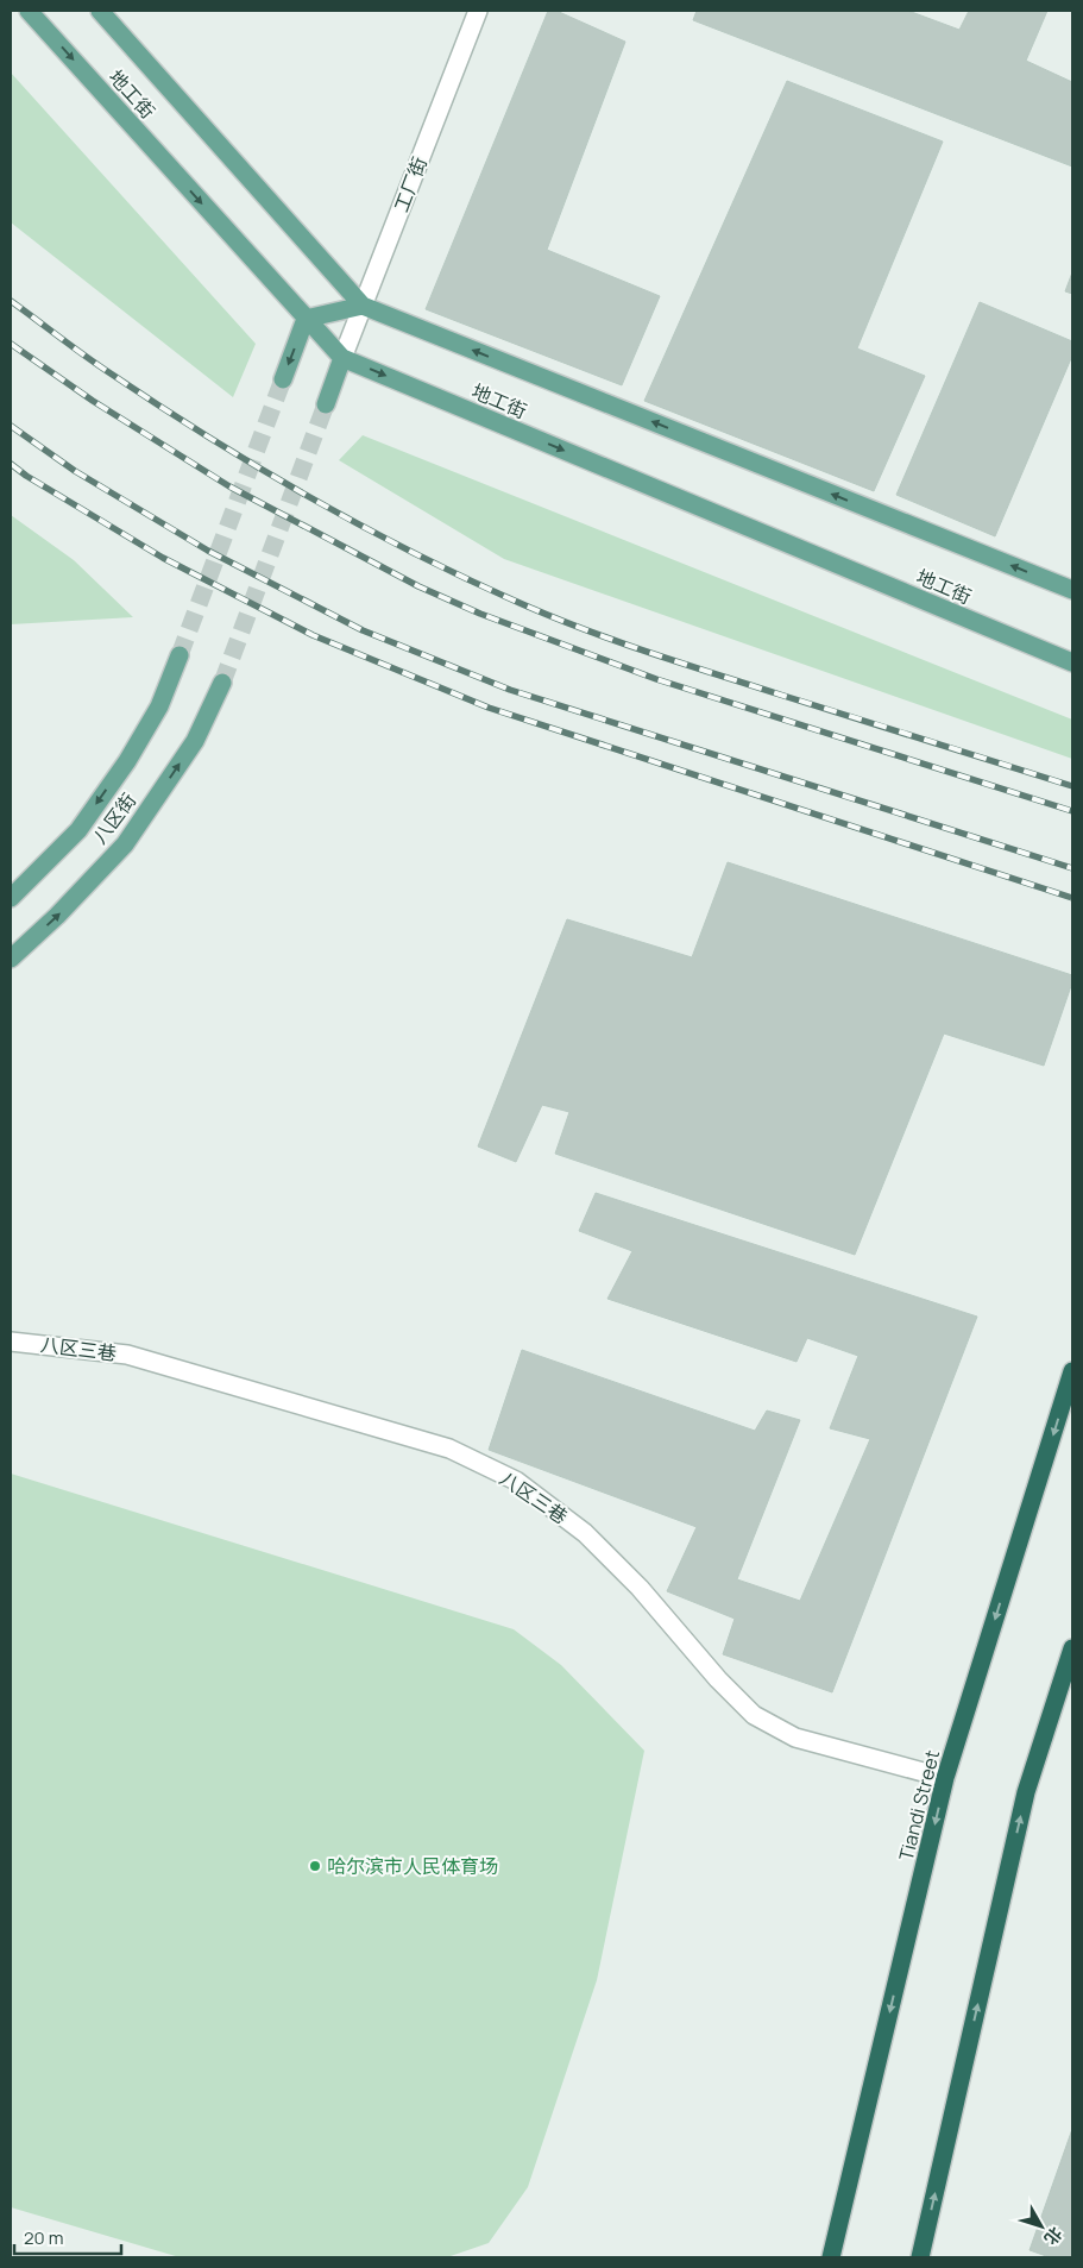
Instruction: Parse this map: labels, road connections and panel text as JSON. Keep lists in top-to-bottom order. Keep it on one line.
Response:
{"streets":{"highway":["Tiandi Street"],"main road":["地工街","八区街"],"street":["工厂街","八区三巷"]},"crossings":[["地工街","工厂街"],["八区三巷","Tiandi Street"]],"places":["哈尔滨市人民体育场"],"scale_bar":"20 m","north":"bottom right"}
